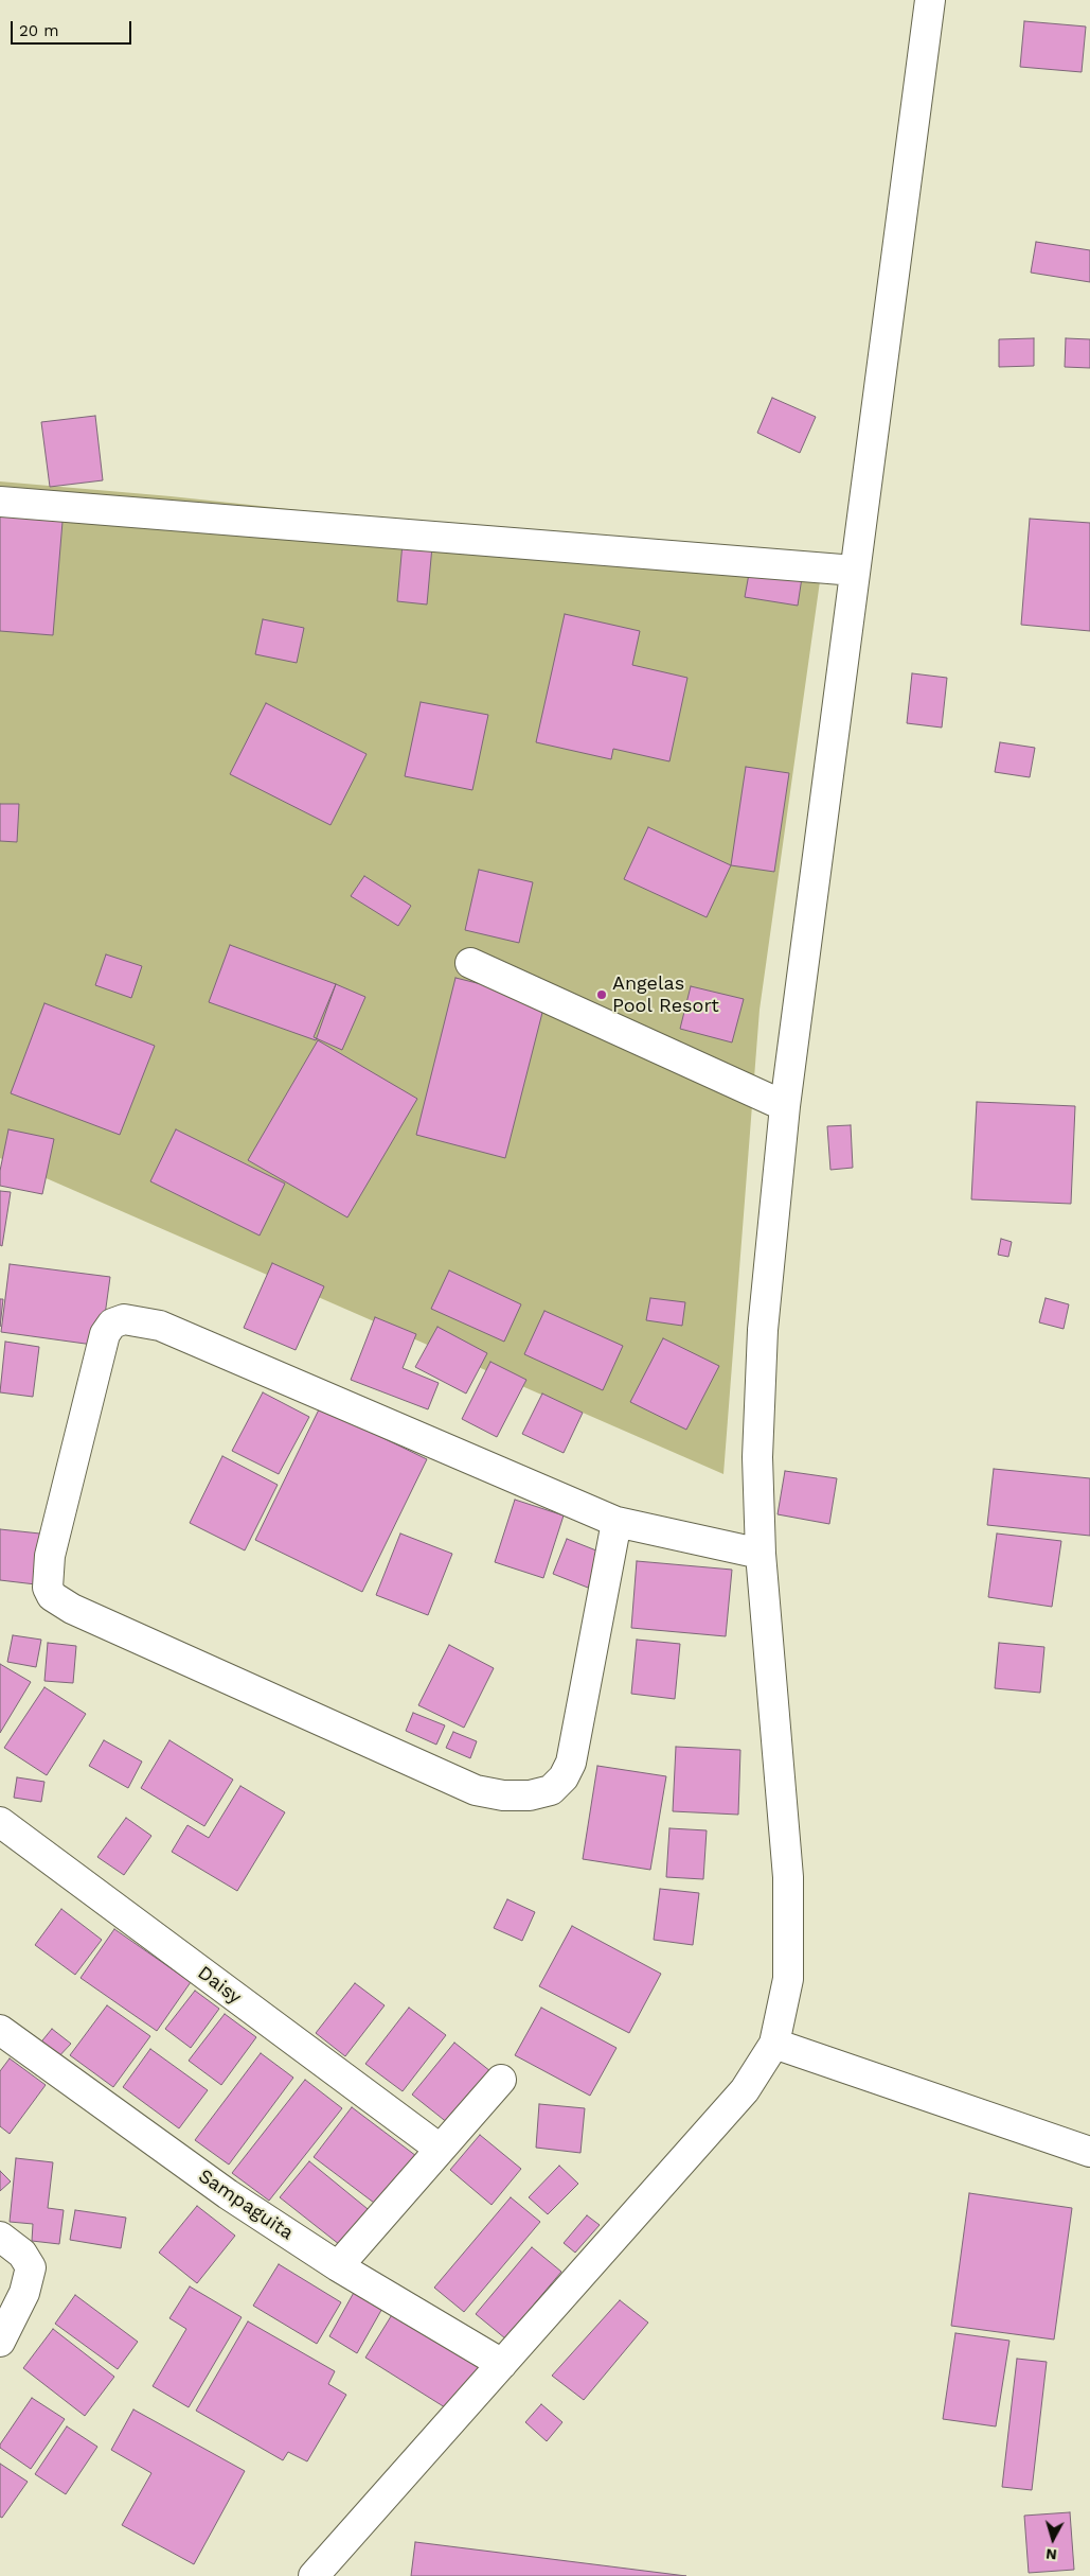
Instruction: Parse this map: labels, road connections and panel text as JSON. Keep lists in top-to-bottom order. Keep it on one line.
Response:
{"streets":{"street":["Daisy","Sampaguita"]},"places":["Angelas Pool Resort"],"scale_bar":"20 m","north":"bottom"}
